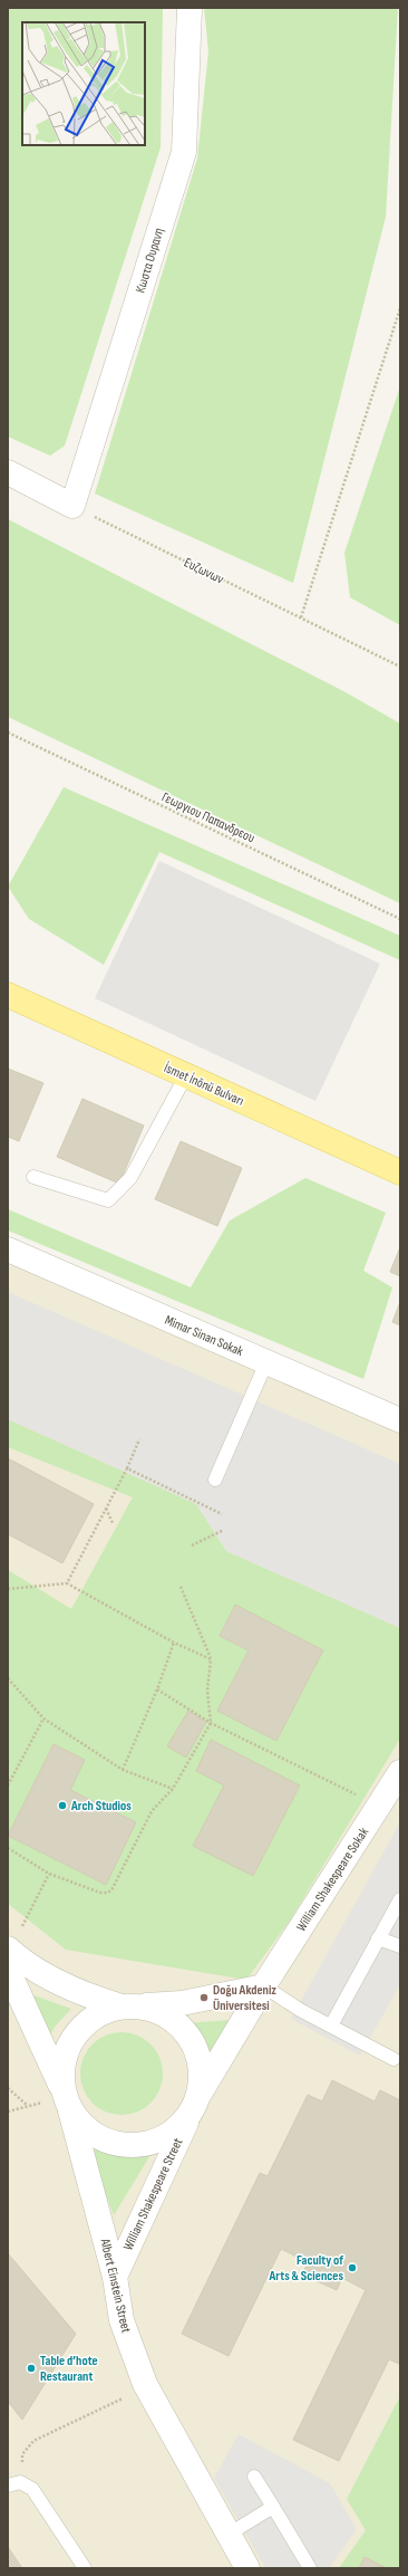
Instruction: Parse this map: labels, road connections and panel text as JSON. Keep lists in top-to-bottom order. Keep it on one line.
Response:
{"streets":{"main road":["İsmet İnönü Bulvarı"],"street":["Κωστα Ουρανη","Mimar Sinan Sokak","William Shakespeare Sokak","William Shakespeare Street","Albert Einstein Street"],"path":["Ευζωνων","Γεωργιου Παπανδρεου"]},"crossings":[["Κωστα Ουρανη","Ευζωνων"],["William Shakespeare Sokak","William Shakespeare Street"],["William Shakespeare Street","Albert Einstein Street"]],"places":["Arch Studios","Doğu Akdeniz Üniversitesi","Faculty of Arts & Sciences","Table d’hote Restaurant"]}
